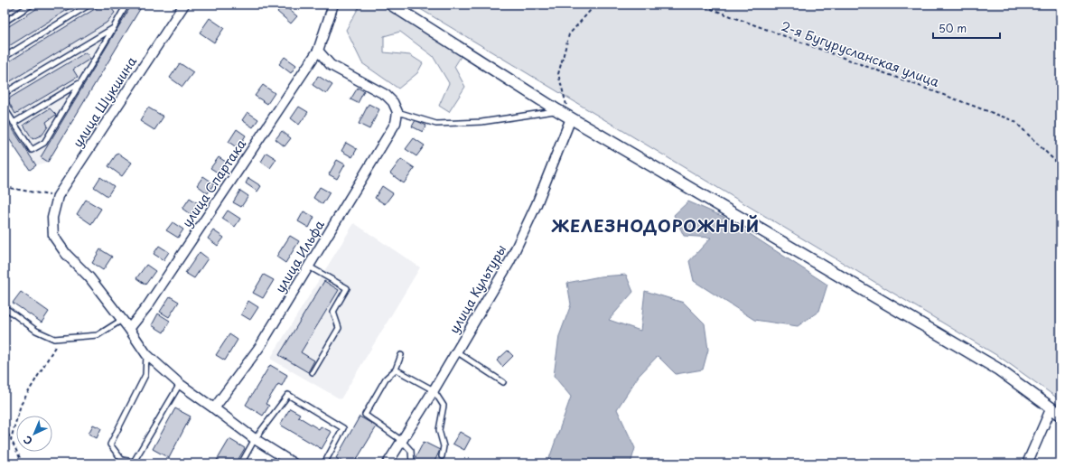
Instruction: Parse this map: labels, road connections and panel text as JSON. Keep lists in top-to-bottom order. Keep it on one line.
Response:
{"streets":{"street":["улица Шукшина","улица Спартака","улица Ильфа","улица Культуры"],"path":["2-я Бугурусланская улица"]},"crossings":[["улица Шукшина","улица Спартака"],["улица Шукшина","улица Ильфа"]],"districts":["ЖЕЛЕЗНОДОРОЖНЫЙ"],"scale_bar":"50 m","north":"bottom left"}
